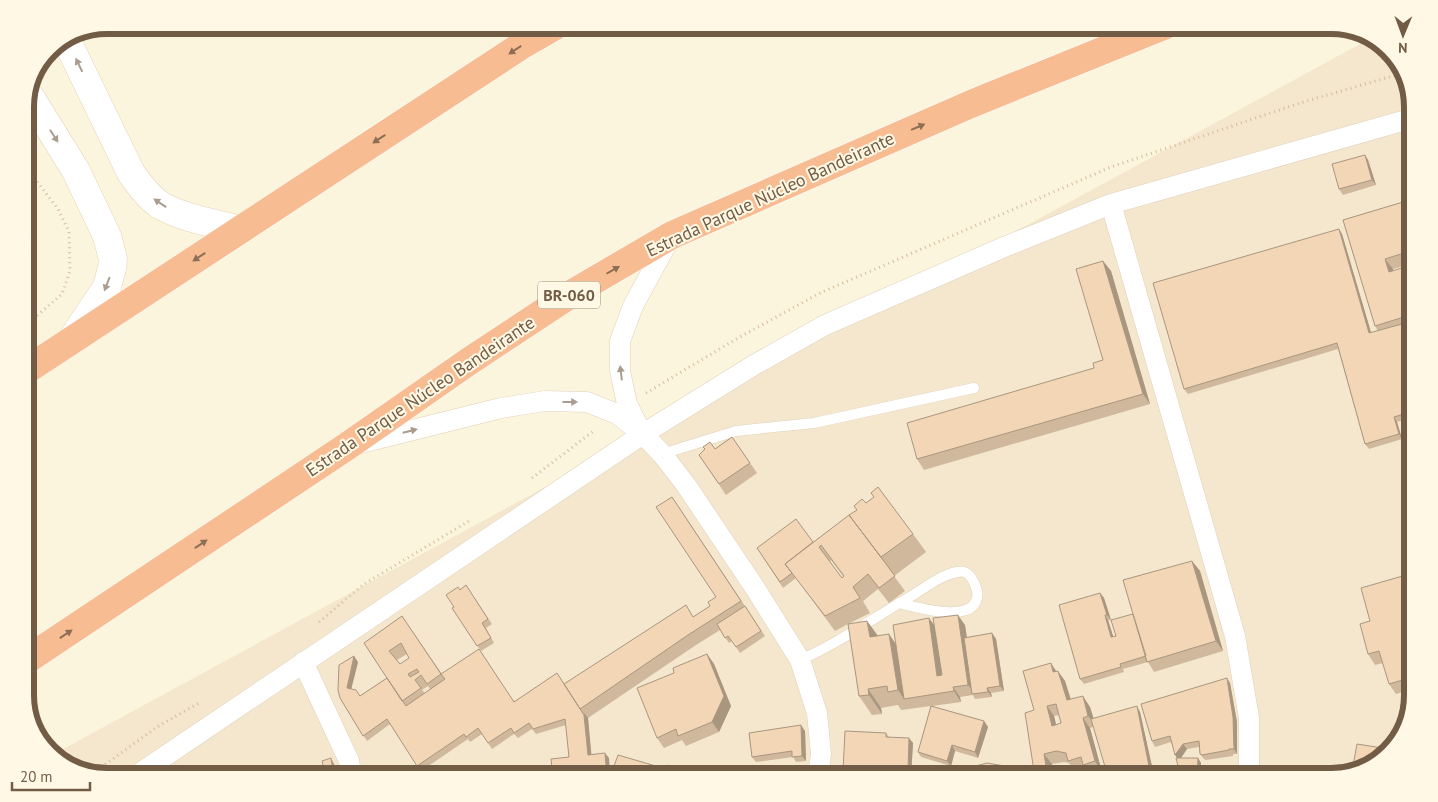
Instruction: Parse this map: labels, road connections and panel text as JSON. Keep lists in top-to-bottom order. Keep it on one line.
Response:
{"streets":{"highway":["Estrada Parque Núcleo Bandeirante","BR-060"]},"scale_bar":"20 m","north":"bottom"}
